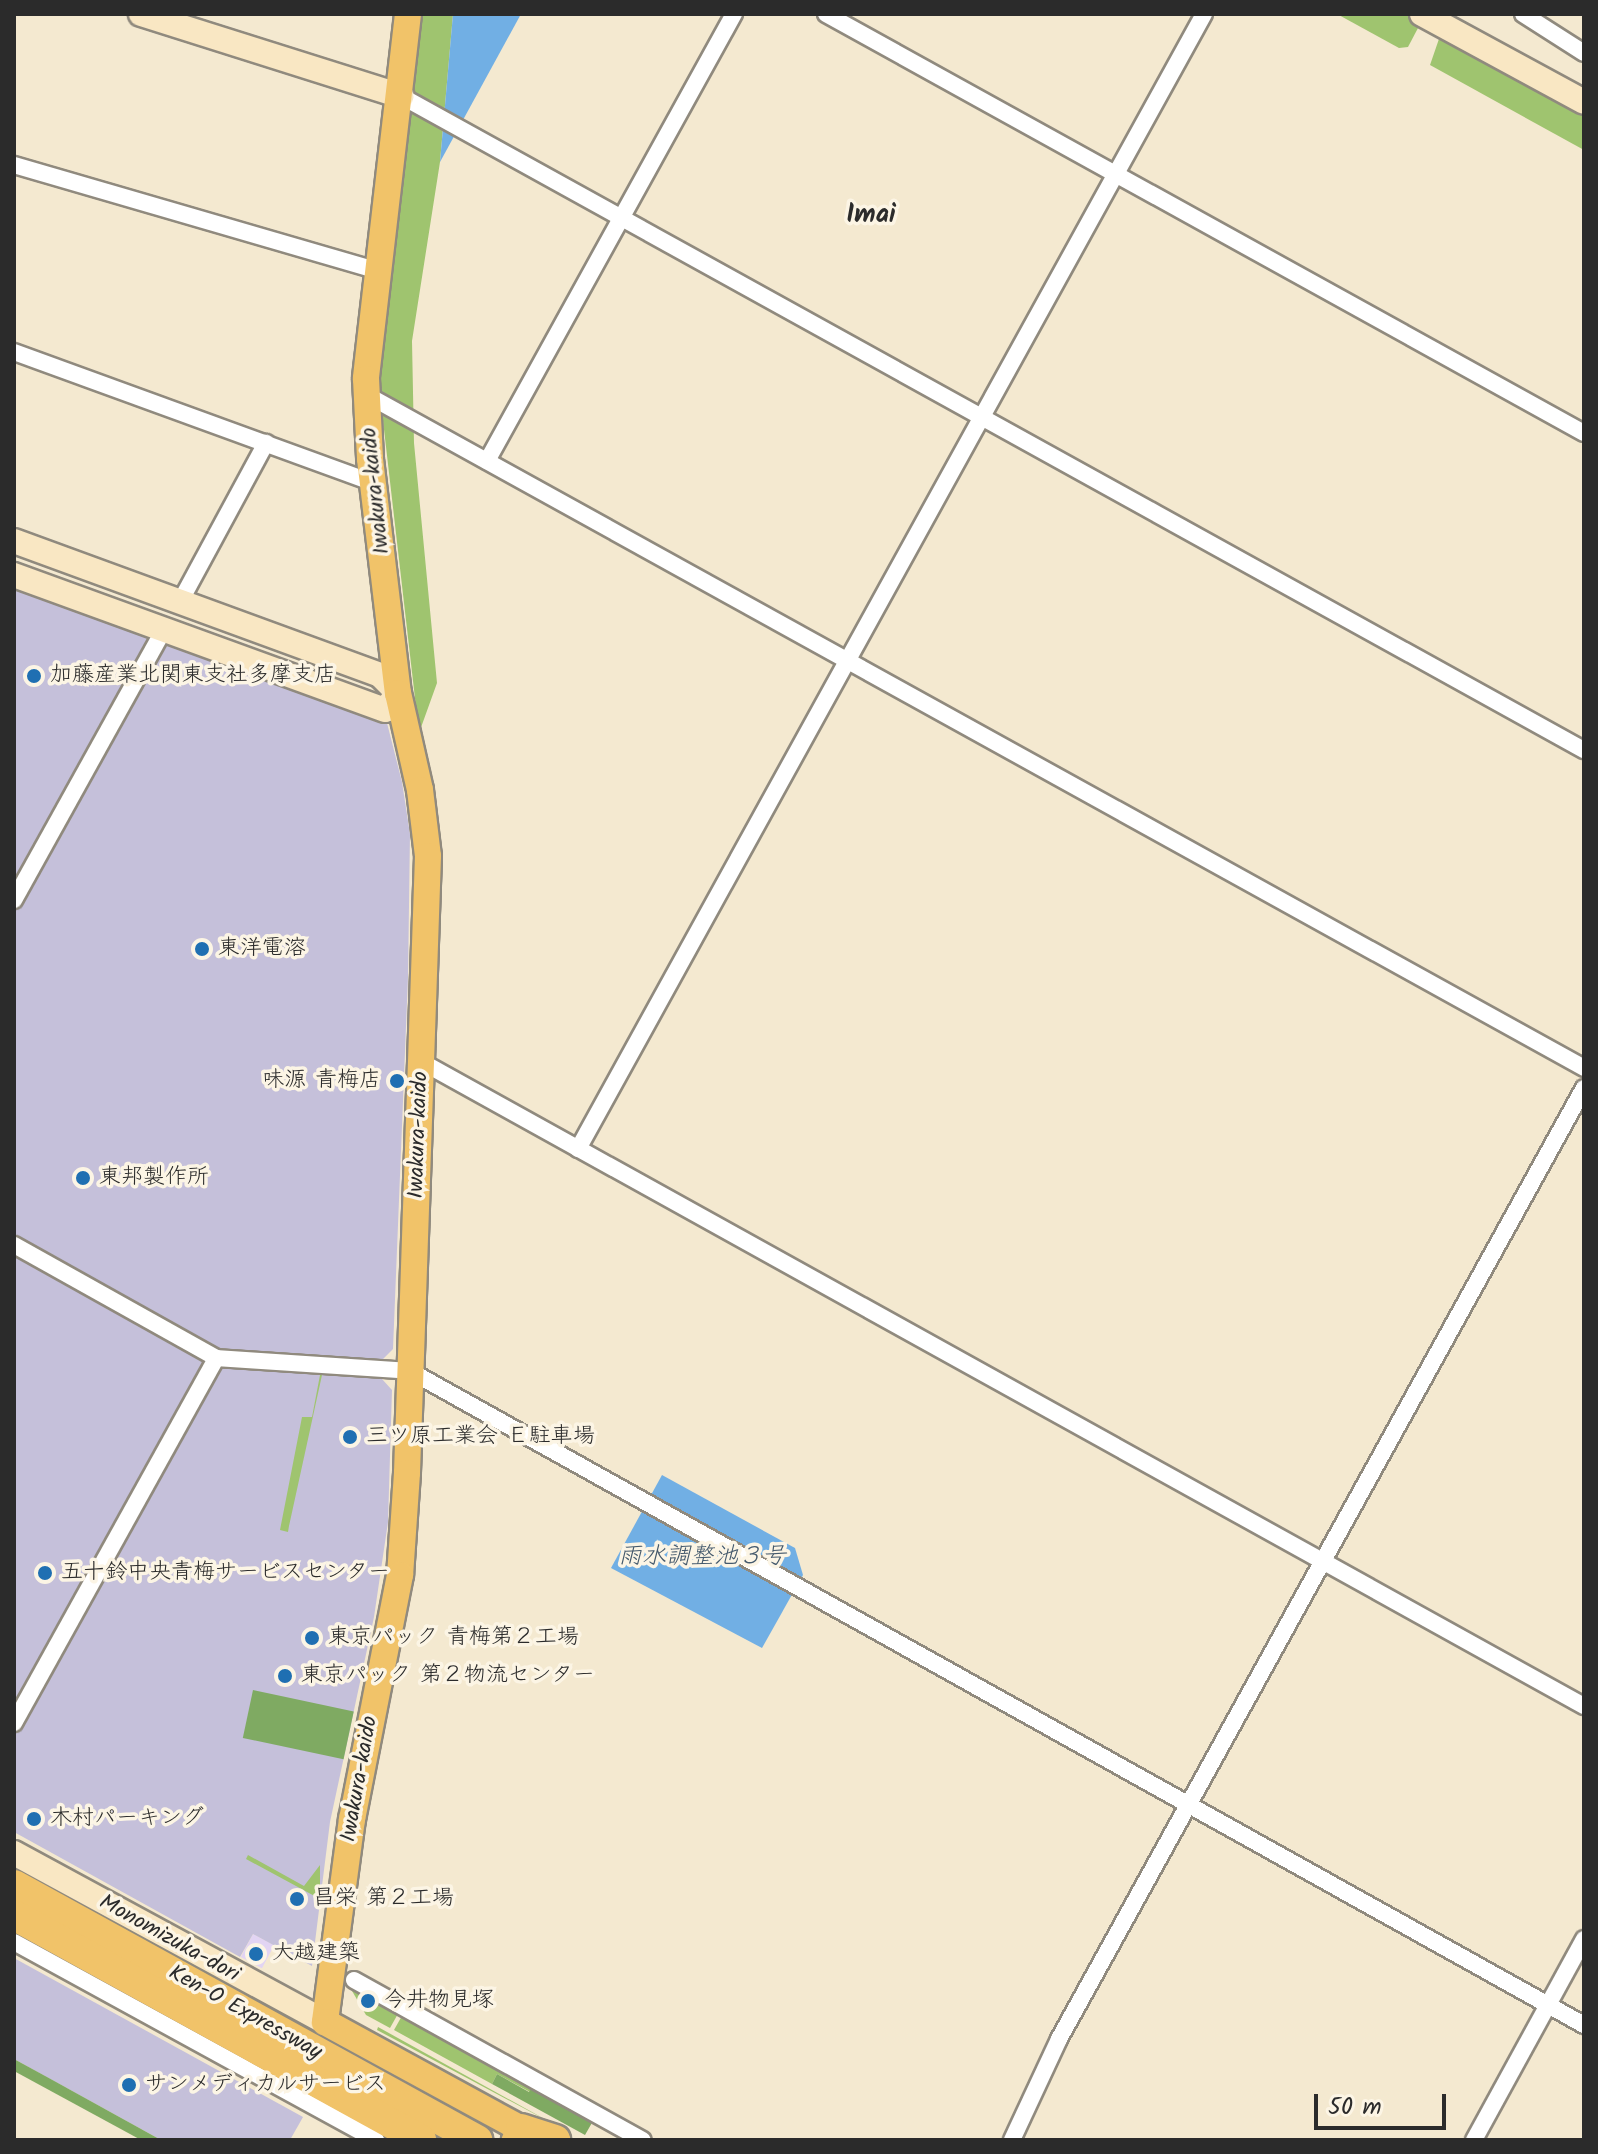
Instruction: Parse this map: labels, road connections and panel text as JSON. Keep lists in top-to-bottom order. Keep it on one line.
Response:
{"streets":{"highway":["Ken-O Expressway"],"main road":["Iwakura-kaido"],"street":["Monomizuka-dori"]},"crossings":[["Iwakura-kaido","Monomizuka-dori"]],"districts":["Imai"],"water":["雨水調整池３号"],"places":["加藤産業北関東支社多摩支店","東洋電溶","味源 青梅店","東邦製作所","三ツ原工業会 Ｅ駐車場","五十鈴中央青梅サービスセンター","東京パック 青梅第２工場","東京パック 第２物流センター","木村パーキング","昌栄 第２工場","大越建築","今井物見塚","サンメディカルサービス"],"scale_bar":"50 m"}
